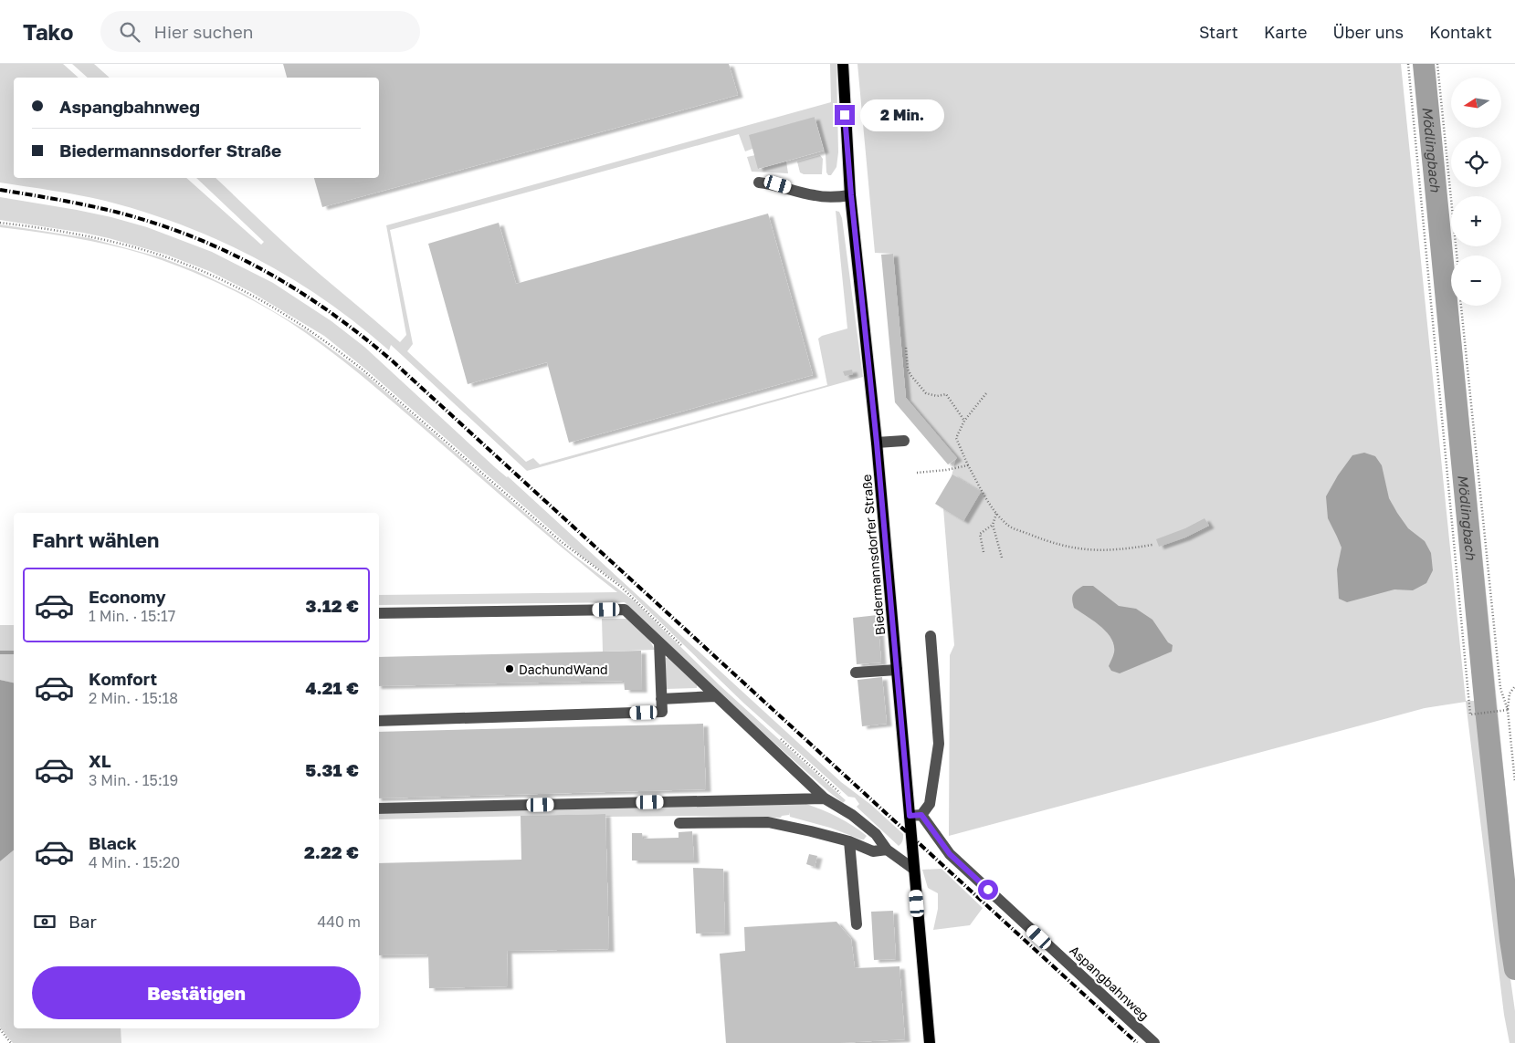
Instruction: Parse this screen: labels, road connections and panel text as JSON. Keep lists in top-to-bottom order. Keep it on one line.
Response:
{"streets":{"main road":["Biedermannsdorfer Straße"],"street":["Aspangbahnweg"]},"water":["Mödlingbach"],"places":["DachundWand"],"north":"left","page":{"header":"Tako","search":"Hier suchen","nav":["Start","Karte","Über uns","Kontakt"],"map_buttons":["+","−"],"banner":["Aspangbahnweg","Biedermannsdorfer Straße"],"bubble":"2 Min.","heading":"Fahrt wählen","list":[{"name":"Economy","note":"1 Min. · 15:17","value":"3.12 €"},{"name":"Komfort","note":"2 Min. · 15:18","value":"4.21 €"},{"name":"XL","note":"3 Min. · 15:19","value":"5.31 €"},{"name":"Black","note":"4 Min. · 15:20","value":"2.22 €"}],"pay":["Bar","440 m"],"buttons":"Bestätigen"}}
